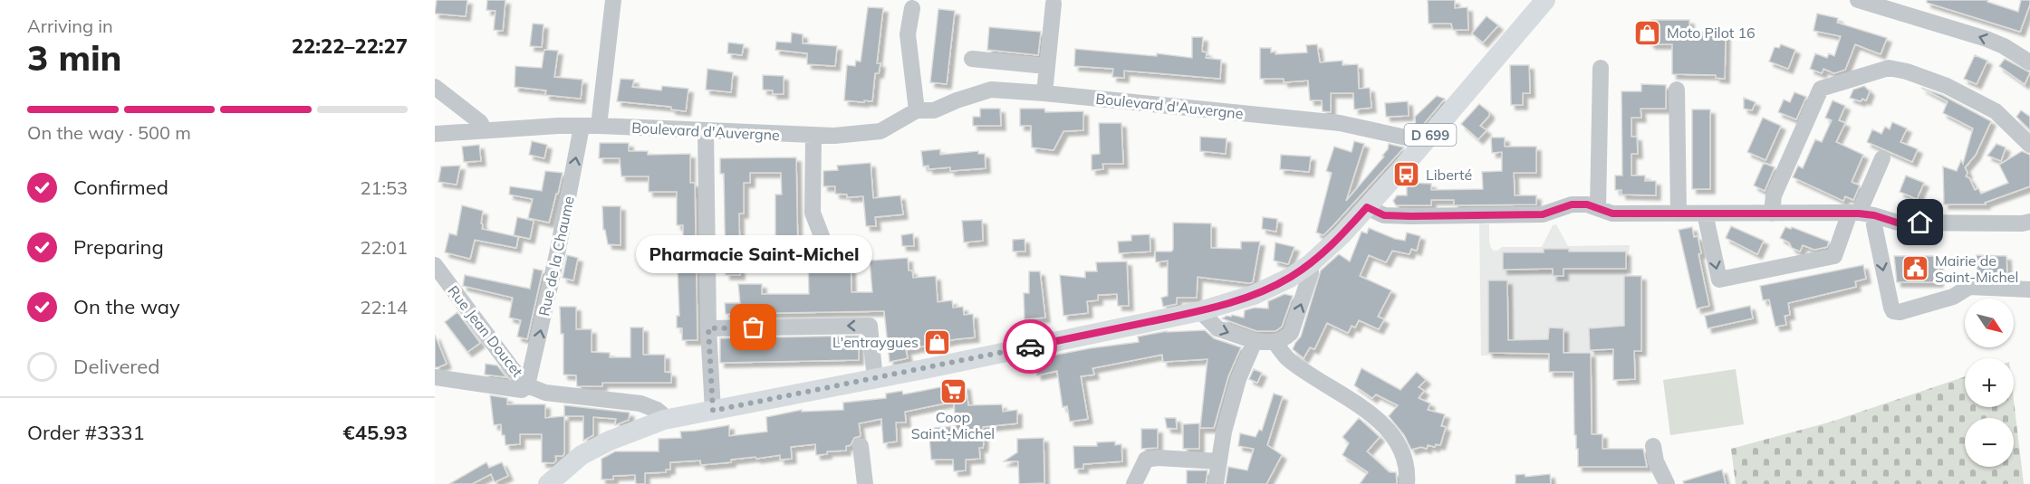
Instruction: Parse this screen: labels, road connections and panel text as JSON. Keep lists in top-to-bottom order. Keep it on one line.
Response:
{"streets":{"main road":["D 699"],"street":["Boulevard d'Auvergne","Rue de la Chaume","Rue Jean Doucet"]},"crossings":[["Boulevard d'Auvergne","D 699"],["Boulevard d'Auvergne","Rue de la Chaume"],["D 699","Rue Jean Doucet"],["Rue de la Chaume","Rue Jean Doucet"]],"places":{"shop":["Moto Pilot 16","L'entraygues"],"bus stop":["Liberté"],"public building":["Mairie de Saint-Michel"],"other":["Pharmacie Saint-Michel"],"supermarket":["Coop Saint-Michel"]},"north":"bottom right","page":{"heading":["3 min","Arriving in","22:22–22:27"],"panel":["Order #3331","€45.93"],"bar":"On the way · 500 m","list":[["Confirmed","21:53"],["Preparing","22:01"],["On the way","22:14"],"Delivered"],"bubble":"Pharmacie Saint-Michel","map_buttons":["+","−"]}}
